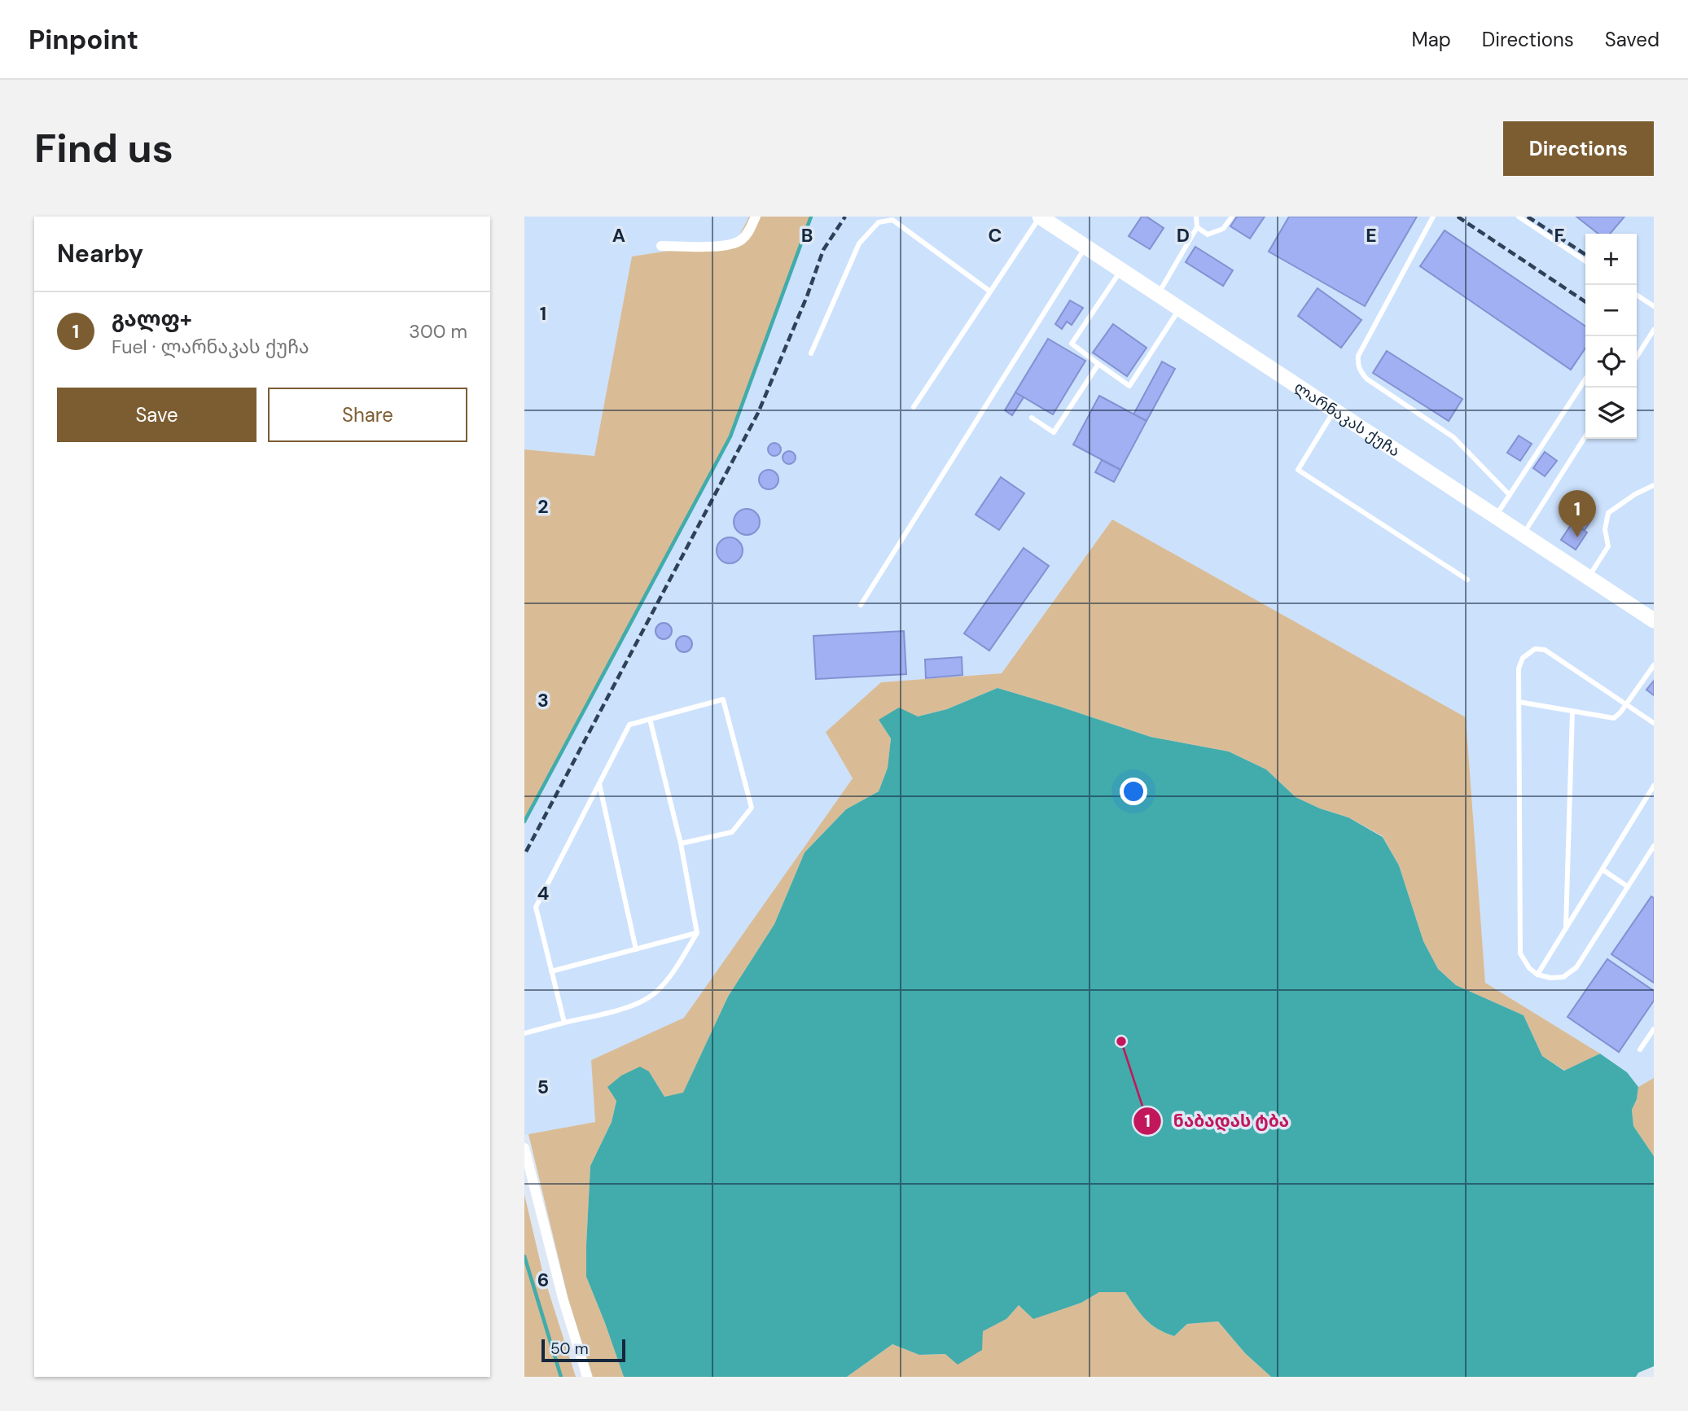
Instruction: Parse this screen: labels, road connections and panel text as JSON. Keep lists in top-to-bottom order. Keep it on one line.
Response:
{"streets":{"highway":["ლარნაკას ქუჩა"]},"places":["ნაბადას ტბა"],"scale_bar":"50 m","page":{"header":"Pinpoint","nav":["Map","Directions","Saved"],"buttons":["Directions",["Save","Share"]],"title":"Find us","heading":"Nearby","map_buttons":["+","−"],"list":[{"mark":"1","name":"გალფ+","note":"Fuel · ლარნაკას ქუჩა","value":"300 m"}],"pins":"1","scale":"50 m"},"grid":{"columns":["A","B","C","D","E","F"],"rows":["1","2","3","4","5","6"]}}
